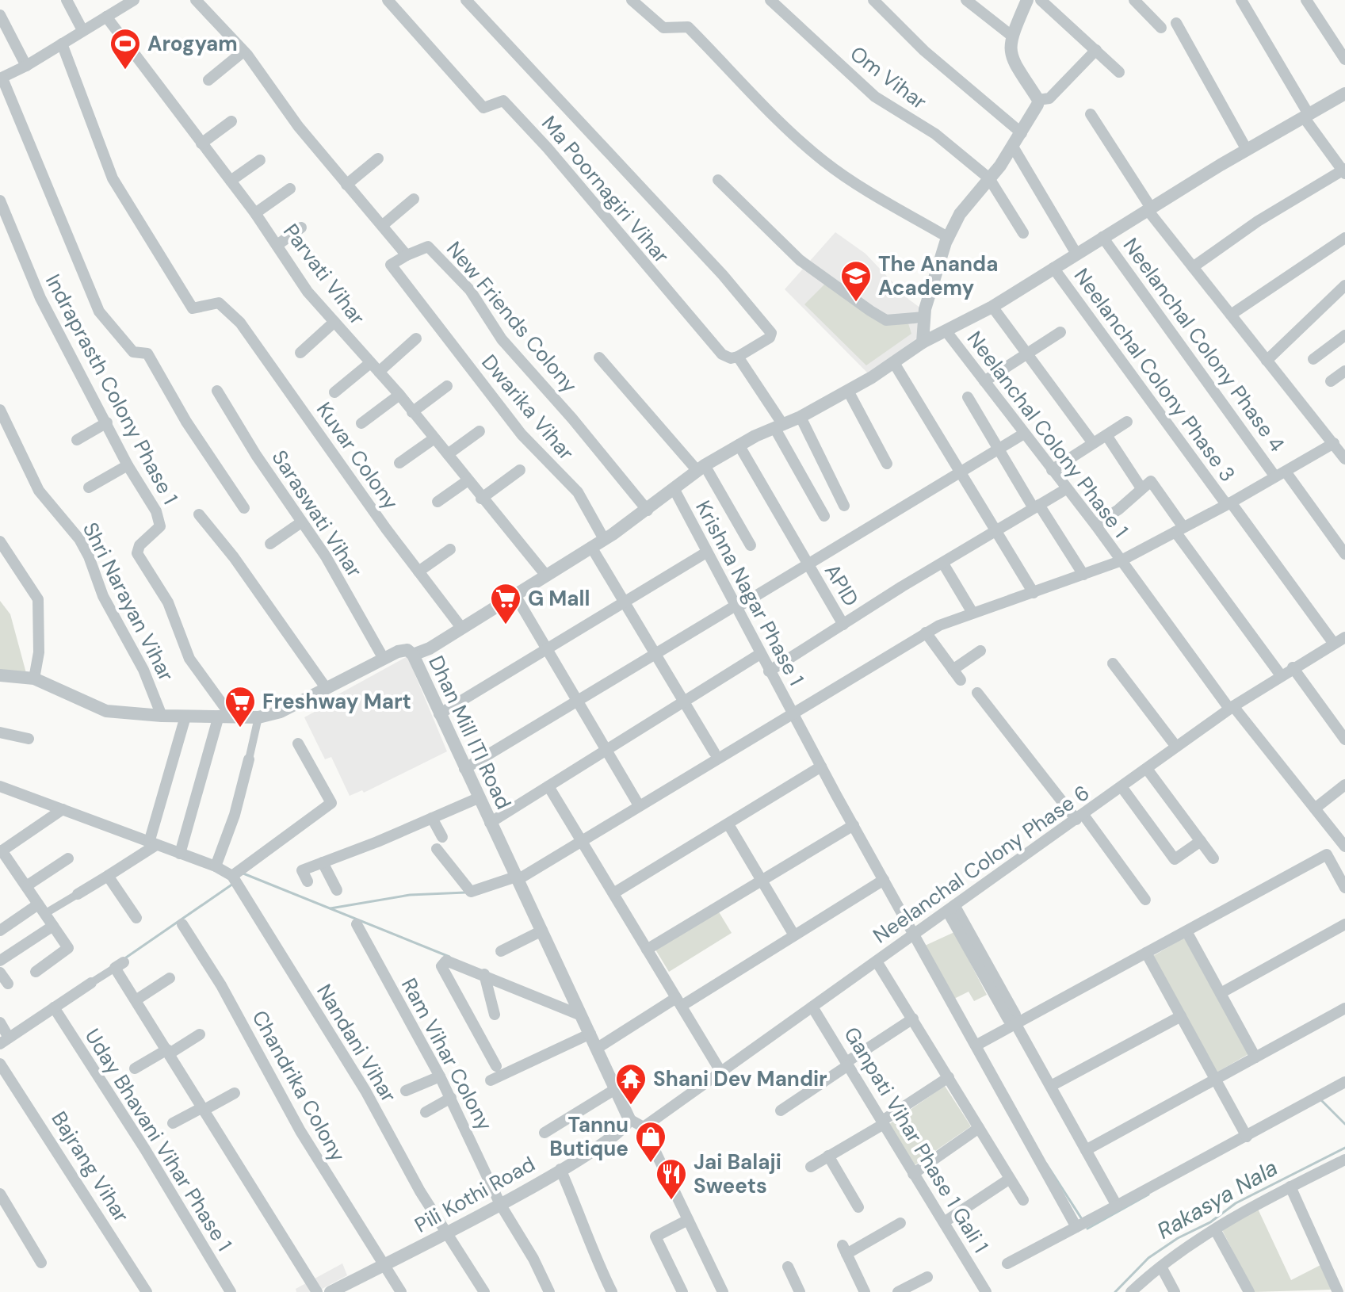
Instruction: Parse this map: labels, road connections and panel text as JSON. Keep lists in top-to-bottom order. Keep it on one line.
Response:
{"streets":{"street":["Om Vihar","Ma Poornagiri Vihar","Parvati Vihar","New Friends Colony","Neelanchal Colony Phase 4","Neelanchal Colony Phase 3","Indraprasth Colony Phase 1","Dwarika Vihar","Neelanchal Colony Phase 1","Kuvar Colony","Saraswati Vihar","APID","Krishna Nagar Phase 1","Shri Narayan Vihar","Dhan Mill ITI Road","Neelanchal Colony Phase 6","Nandani Vihar","Ram Vihar Colony","Chandrika Colony","Uday Bhavani Vihar Phase 1","Ganpati Vihar Phase 1 Gali 1","Bajrang Vihar","Pili Kothi Road"]},"crossings":[["New Friends Colony","Dwarika Vihar"],["Neelanchal Colony Phase 3","Neelanchal Colony Phase 6"],["Indraprasth Colony Phase 1","Dhan Mill ITI Road"],["Neelanchal Colony Phase 1","Neelanchal Colony Phase 6"],["Saraswati Vihar","Dhan Mill ITI Road"],["Krishna Nagar Phase 1","Neelanchal Colony Phase 6"],["Shri Narayan Vihar","Dhan Mill ITI Road"],["Dhan Mill ITI Road","Pili Kothi Road"],["Neelanchal Colony Phase 6","Ganpati Vihar Phase 1 Gali 1"],["Nandani Vihar","Pili Kothi Road"],["Ram Vihar Colony","Pili Kothi Road"],["Chandrika Colony","Pili Kothi Road"]],"water":["Rakasya Nala"],"places":{"sports":["Arogyam"],"school or university":["The Ananda Academy"],"supermarket":["G Mall","Freshway Mart"],"temple":["Shani Dev Mandir"],"shop":["Tannu Butique"],"restaurant":["Jai Balaji Sweets"]}}
